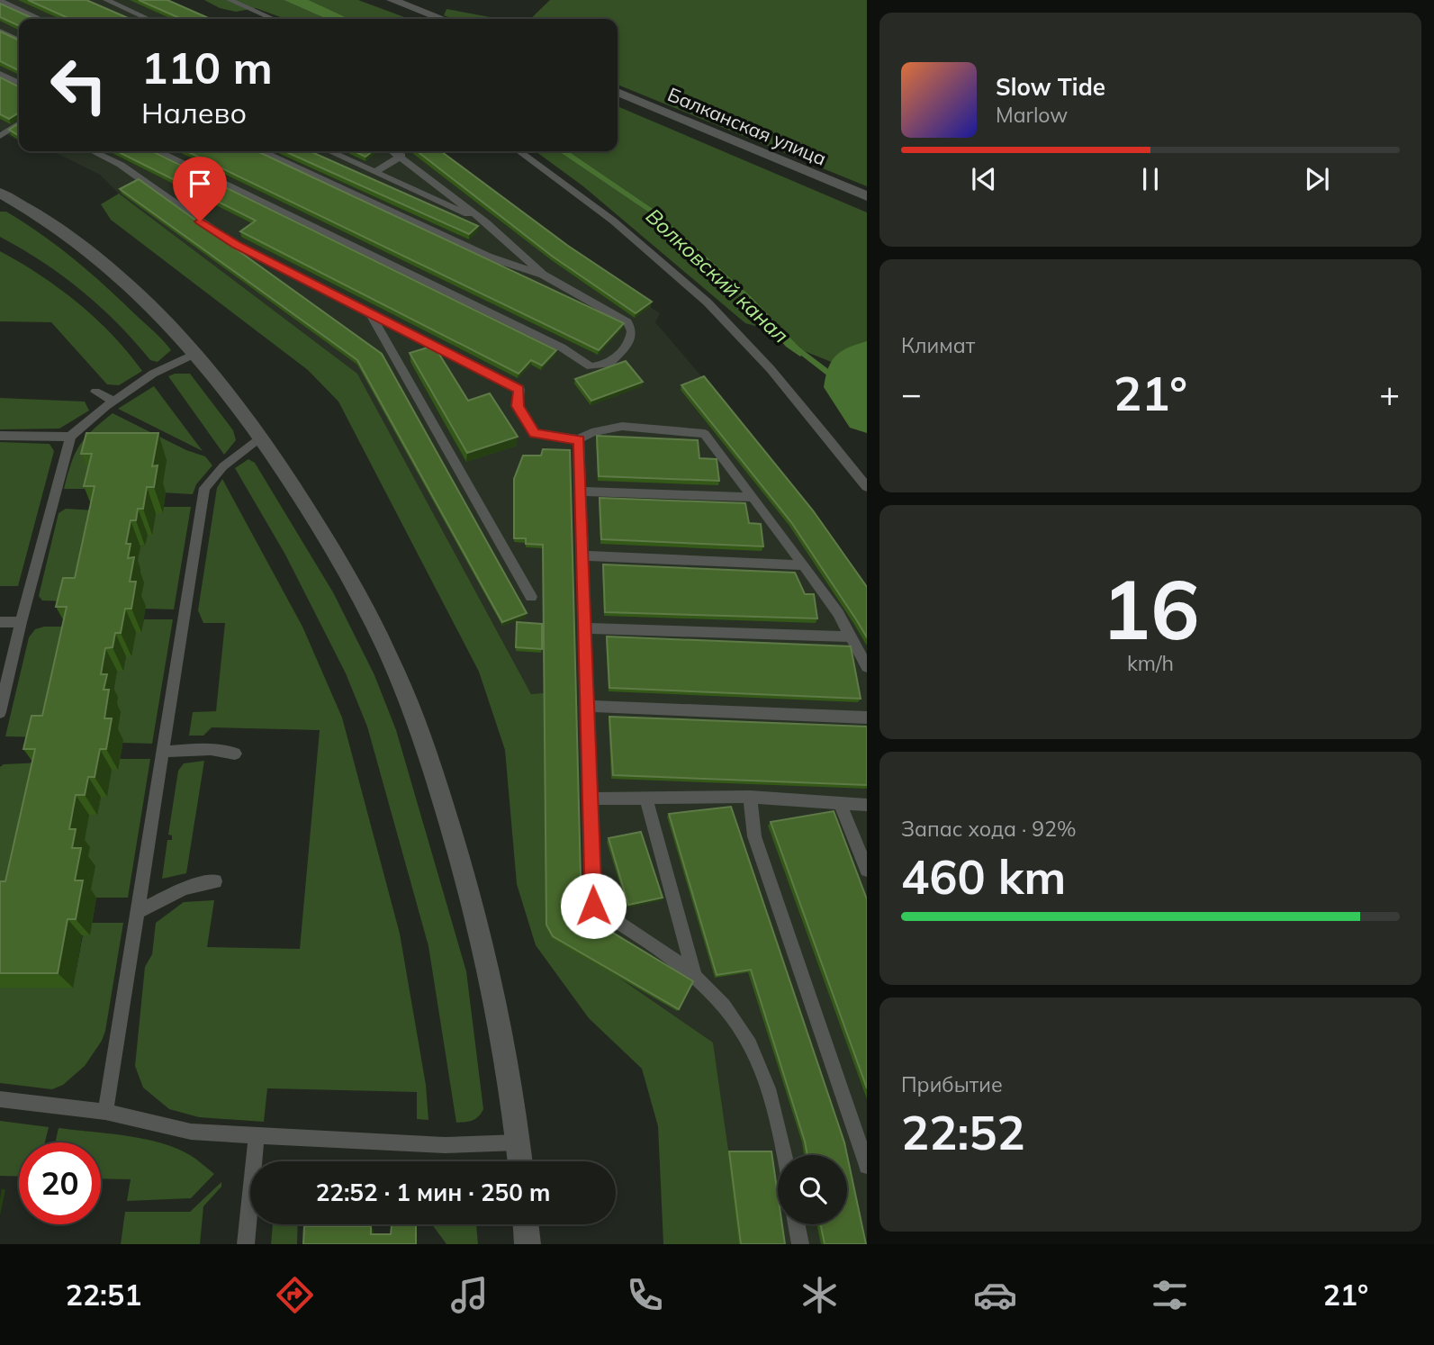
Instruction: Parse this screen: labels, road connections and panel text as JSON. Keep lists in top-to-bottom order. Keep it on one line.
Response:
{"streets":{"street":["Балканская улица"]},"water":["Волковский канал"],"page":{"turn":["110 m","Налево"],"song":["Slow Tide","Marlow"],"tile":["Климат",["16","km/h"],["Запас хода · 92%","460 km"],["Прибытие","22:52"]],"heat":["−","21°","+"],"limit":"20","trip":"22:52 · 1 мин · 250 m","tabs":["22:51","21°"]}}
